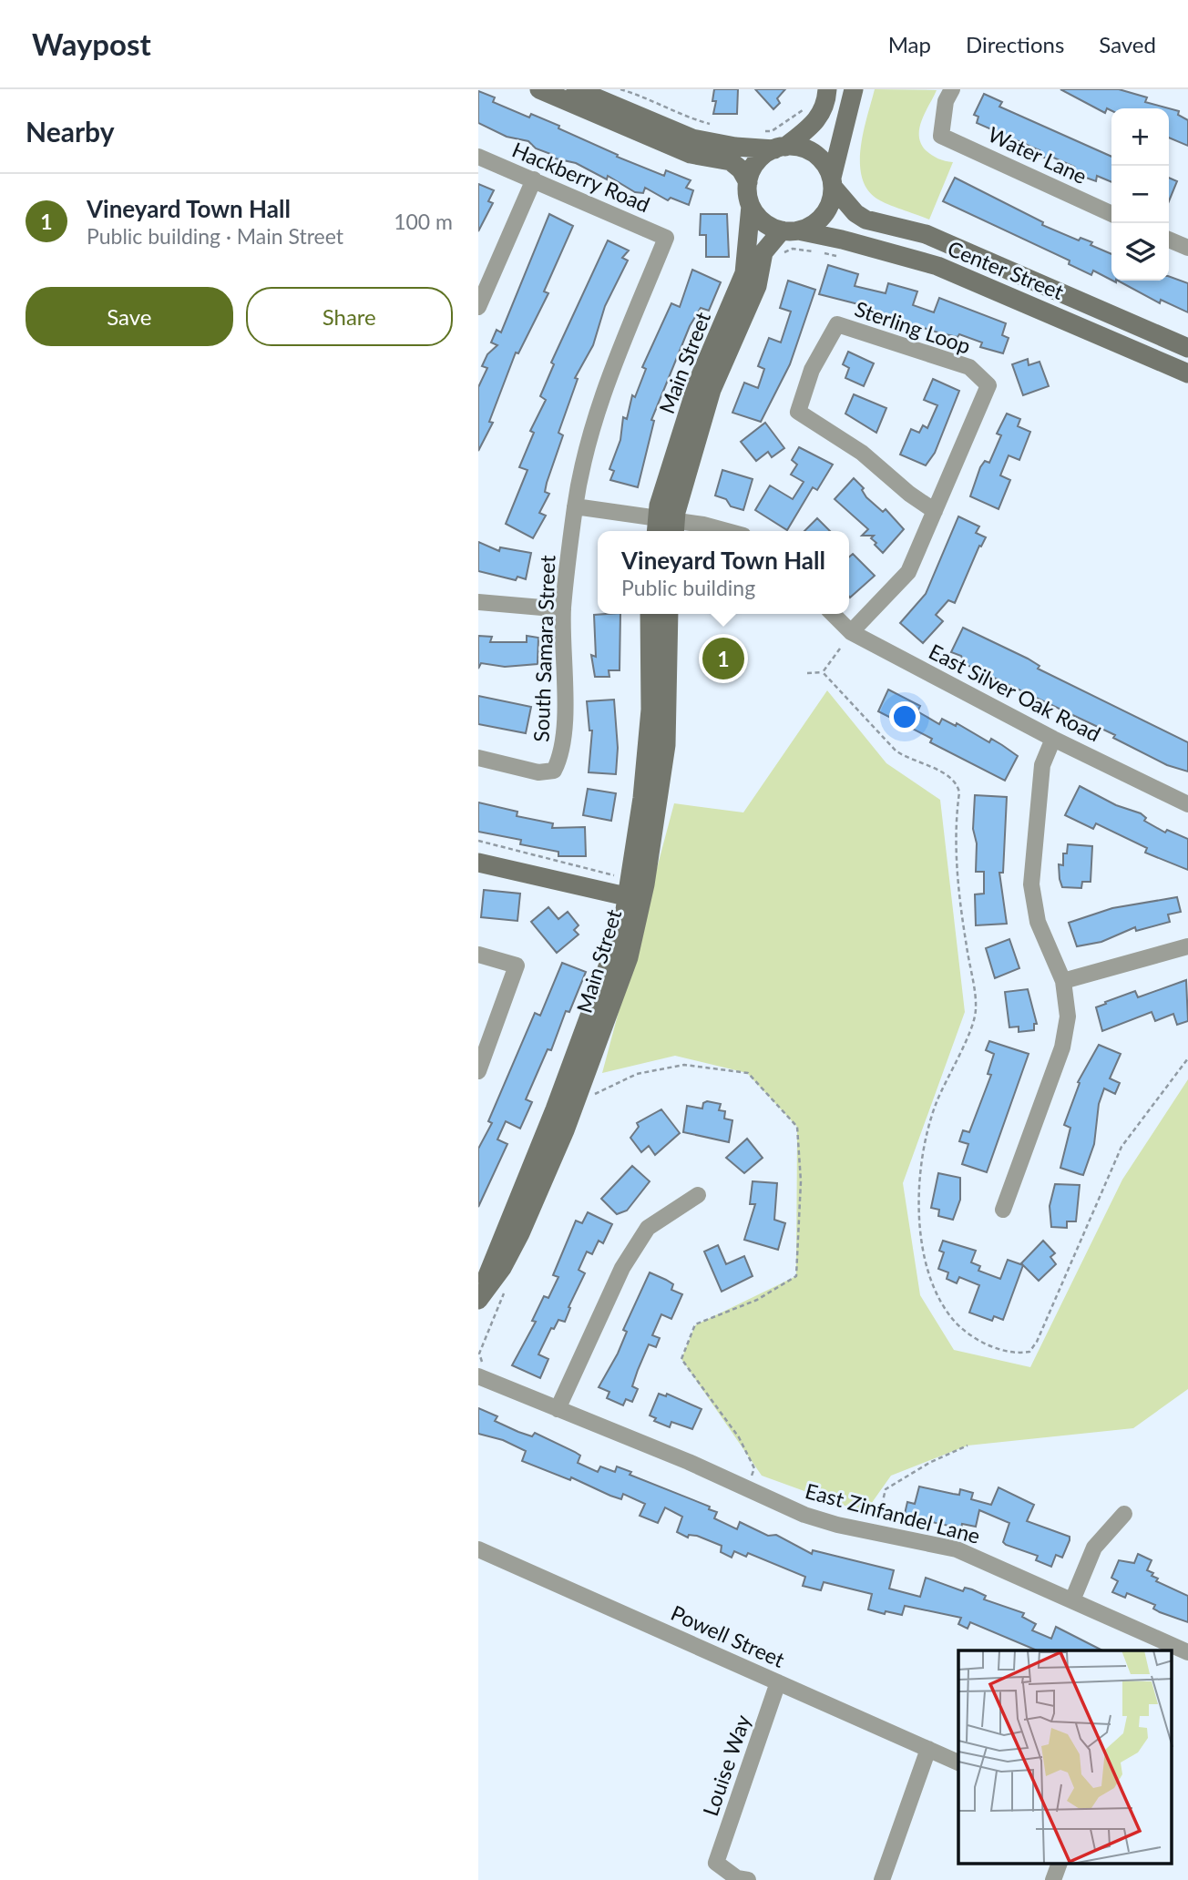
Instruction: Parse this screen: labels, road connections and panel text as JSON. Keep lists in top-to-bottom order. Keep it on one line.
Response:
{"streets":{"street":["Water Lane","Hackberry Road","Center Street","Sterling Loop","Main Street","South Samara Street","East Silver Oak Road","East Zinfandel Lane","Powell Street","Louise Way"]},"crossings":[["Hackberry Road","South Samara Street"],["Center Street","Main Street"],["Powell Street","Louise Way"]],"page":{"header":"Waypost","nav":["Map","Directions","Saved"],"heading":"Nearby","map_buttons":["+","−"],"list":[{"mark":"1","name":"Vineyard Town Hall","note":"Public building · Main Street","value":"100 m"}],"buttons":["Save","Share"],"popup":["Vineyard Town Hall","Public building"],"pins":"1"}}
